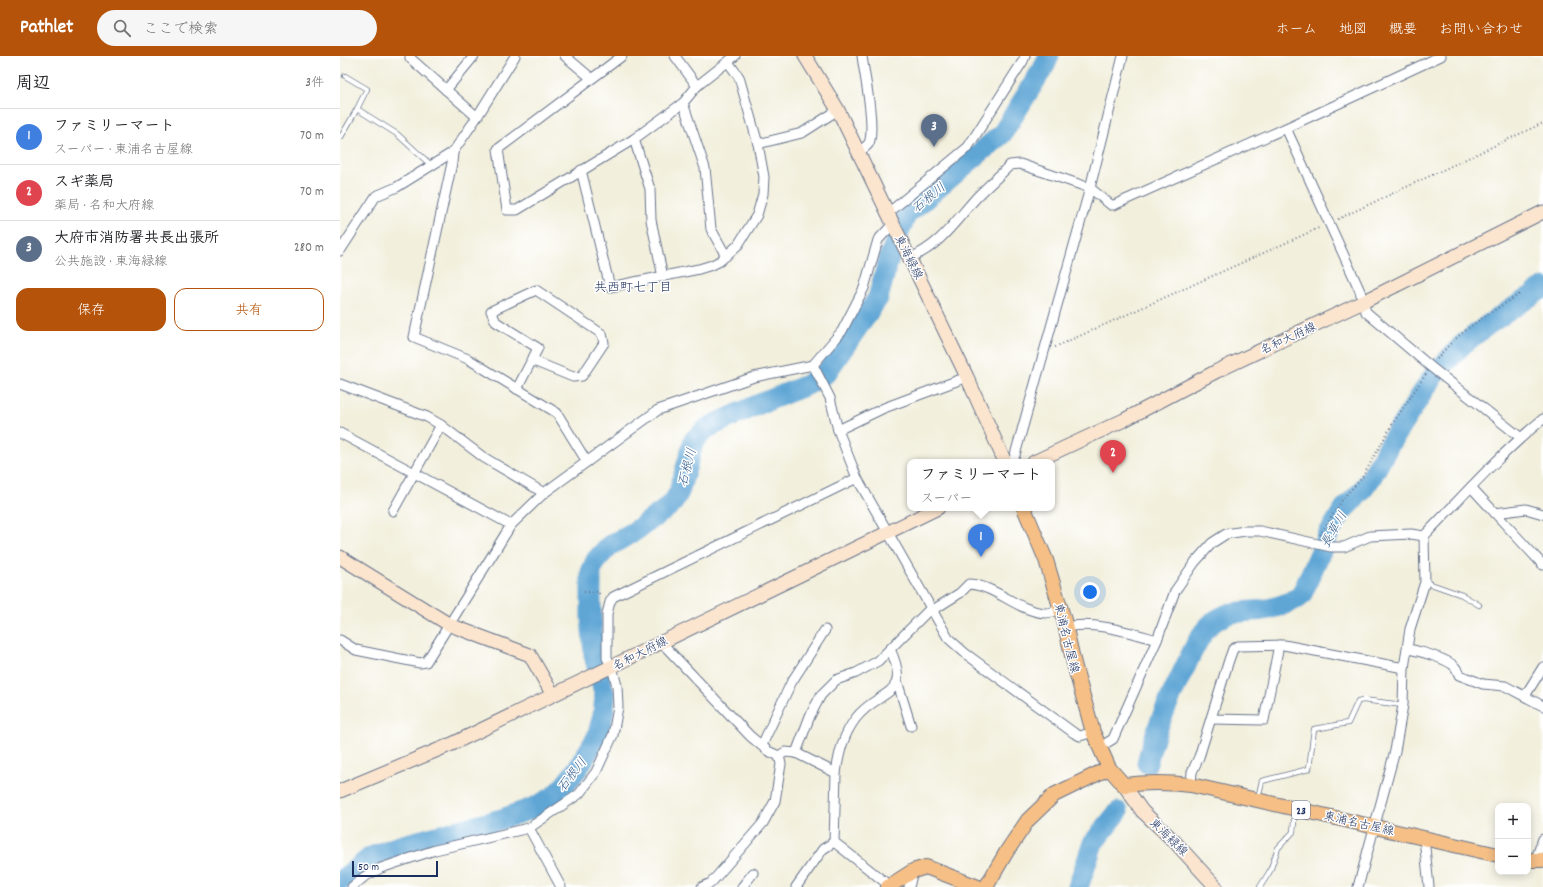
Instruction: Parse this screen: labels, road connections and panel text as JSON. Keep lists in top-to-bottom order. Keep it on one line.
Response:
{"streets":{"main road":["東海緑線","名和大府線","東浦名古屋線","23"]},"crossings":[["東海緑線","東浦名古屋線"]],"districts":["共西町七丁目"],"water":["石根川","長草川"],"scale_bar":"50 m","page":{"header":"Pathlet","search":"ここで検索","nav":["ホーム","地図","概要","お問い合わせ"],"heading":["周辺","3件"],"list":[{"mark":"1","name":"ファミリーマート","note":"スーパー · 東浦名古屋線","value":"70 m"},{"mark":"2","name":"スギ薬局","note":"薬局 · 名和大府線","value":"70 m"},{"mark":"3","name":"大府市消防署共長出張所","note":"公共施設 · 東海緑線","value":"280 m"}],"pins":["3","2","1"],"buttons":["保存","共有"],"popup":["ファミリーマート","スーパー"],"map_buttons":["+","−"],"scale":"50 m"}}
